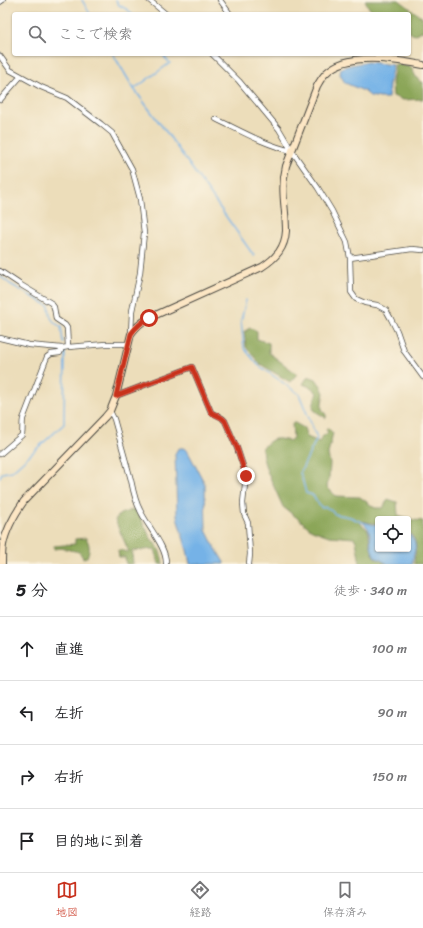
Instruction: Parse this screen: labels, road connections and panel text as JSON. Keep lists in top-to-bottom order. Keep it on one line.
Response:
{"page":{"search":"ここで検索","heading":["5 分","徒歩 · 340 m"],"list":[["直進","100 m"],["左折","90 m"],["右折","150 m"],"目的地に到着"],"nav":["地図","経路","保存済み"]}}
